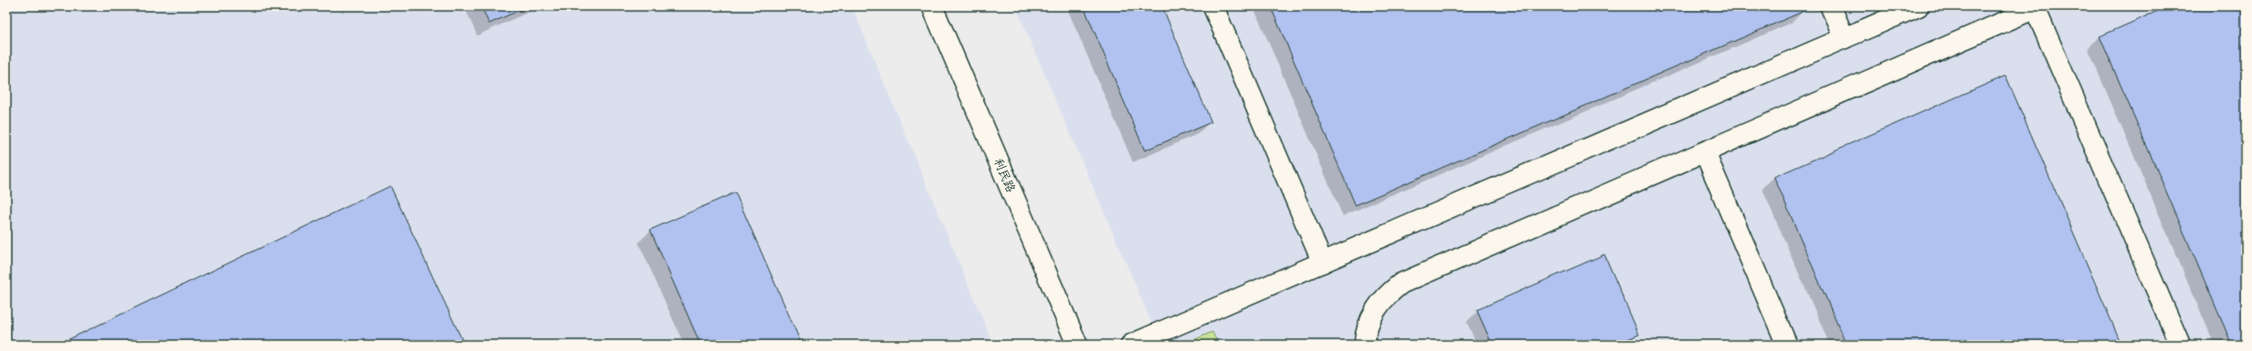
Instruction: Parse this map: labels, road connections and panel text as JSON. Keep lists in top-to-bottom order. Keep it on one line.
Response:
{"streets":{"main road":["利民路"]}}
